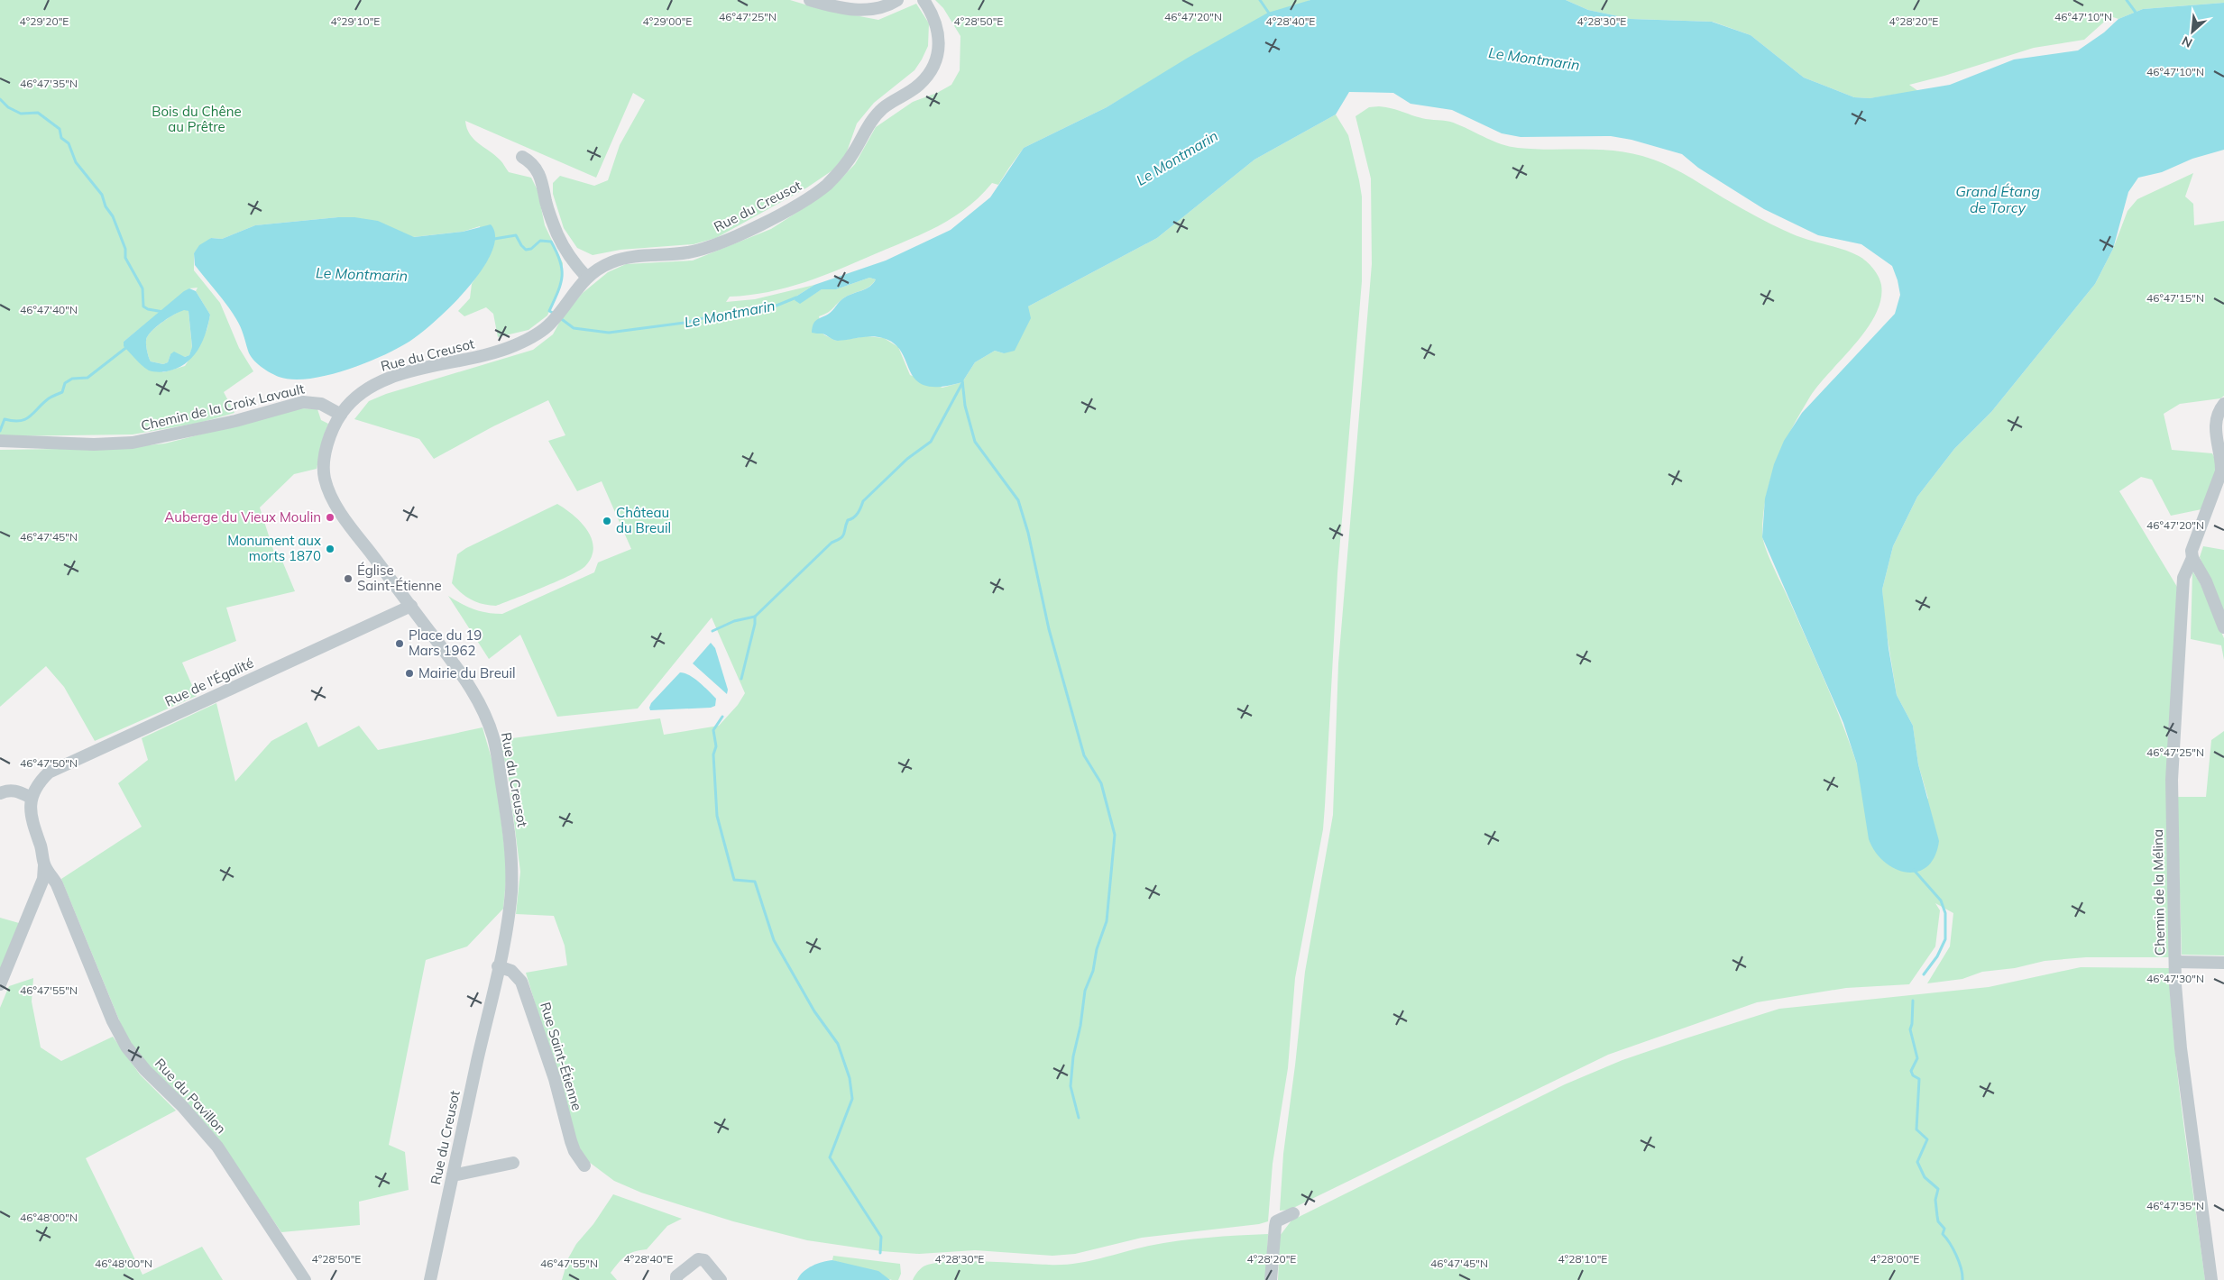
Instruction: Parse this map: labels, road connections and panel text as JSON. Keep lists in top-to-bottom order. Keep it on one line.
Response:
{"streets":{"street":["Rue du Creusot","Chemin de la Croix Lavault","Rue de l'Égalité","Chemin de la Mélina","Rue Saint-Étienne","Rue du Pavillon"]},"crossings":[["Rue du Creusot","Chemin de la Croix Lavault"],["Rue du Creusot","Rue de l'Égalité"],["Rue du Creusot","Rue Saint-Étienne"],["Rue de l'Égalité","Rue du Pavillon"]],"water":["Le Montmarin","Grand Étang de Torcy"],"parks":["Bois du Chêne au Prêtre"],"places":["Auberge du Vieux Moulin","Château du Breuil","Monument aux morts 1870","Église Saint-Étienne","Place du 19 Mars 1962","Mairie du Breuil"],"north":"bottom left","coordinates":["46°47'25\"N","46°47'20\"N","46°47'10\"N","4°29'20\"E","4°29'10\"E","4°29'00\"E","4°28'50\"E","4°28'40\"E","4°28'30\"E","4°28'20\"E","46°47'35\"N","46°47'15\"N","46°47'40\"N","46°47'45\"N","46°47'50\"N","46°47'30\"N","46°47'55\"N","46°48'00\"N","4°28'10\"E","4°28'00\"E"]}
